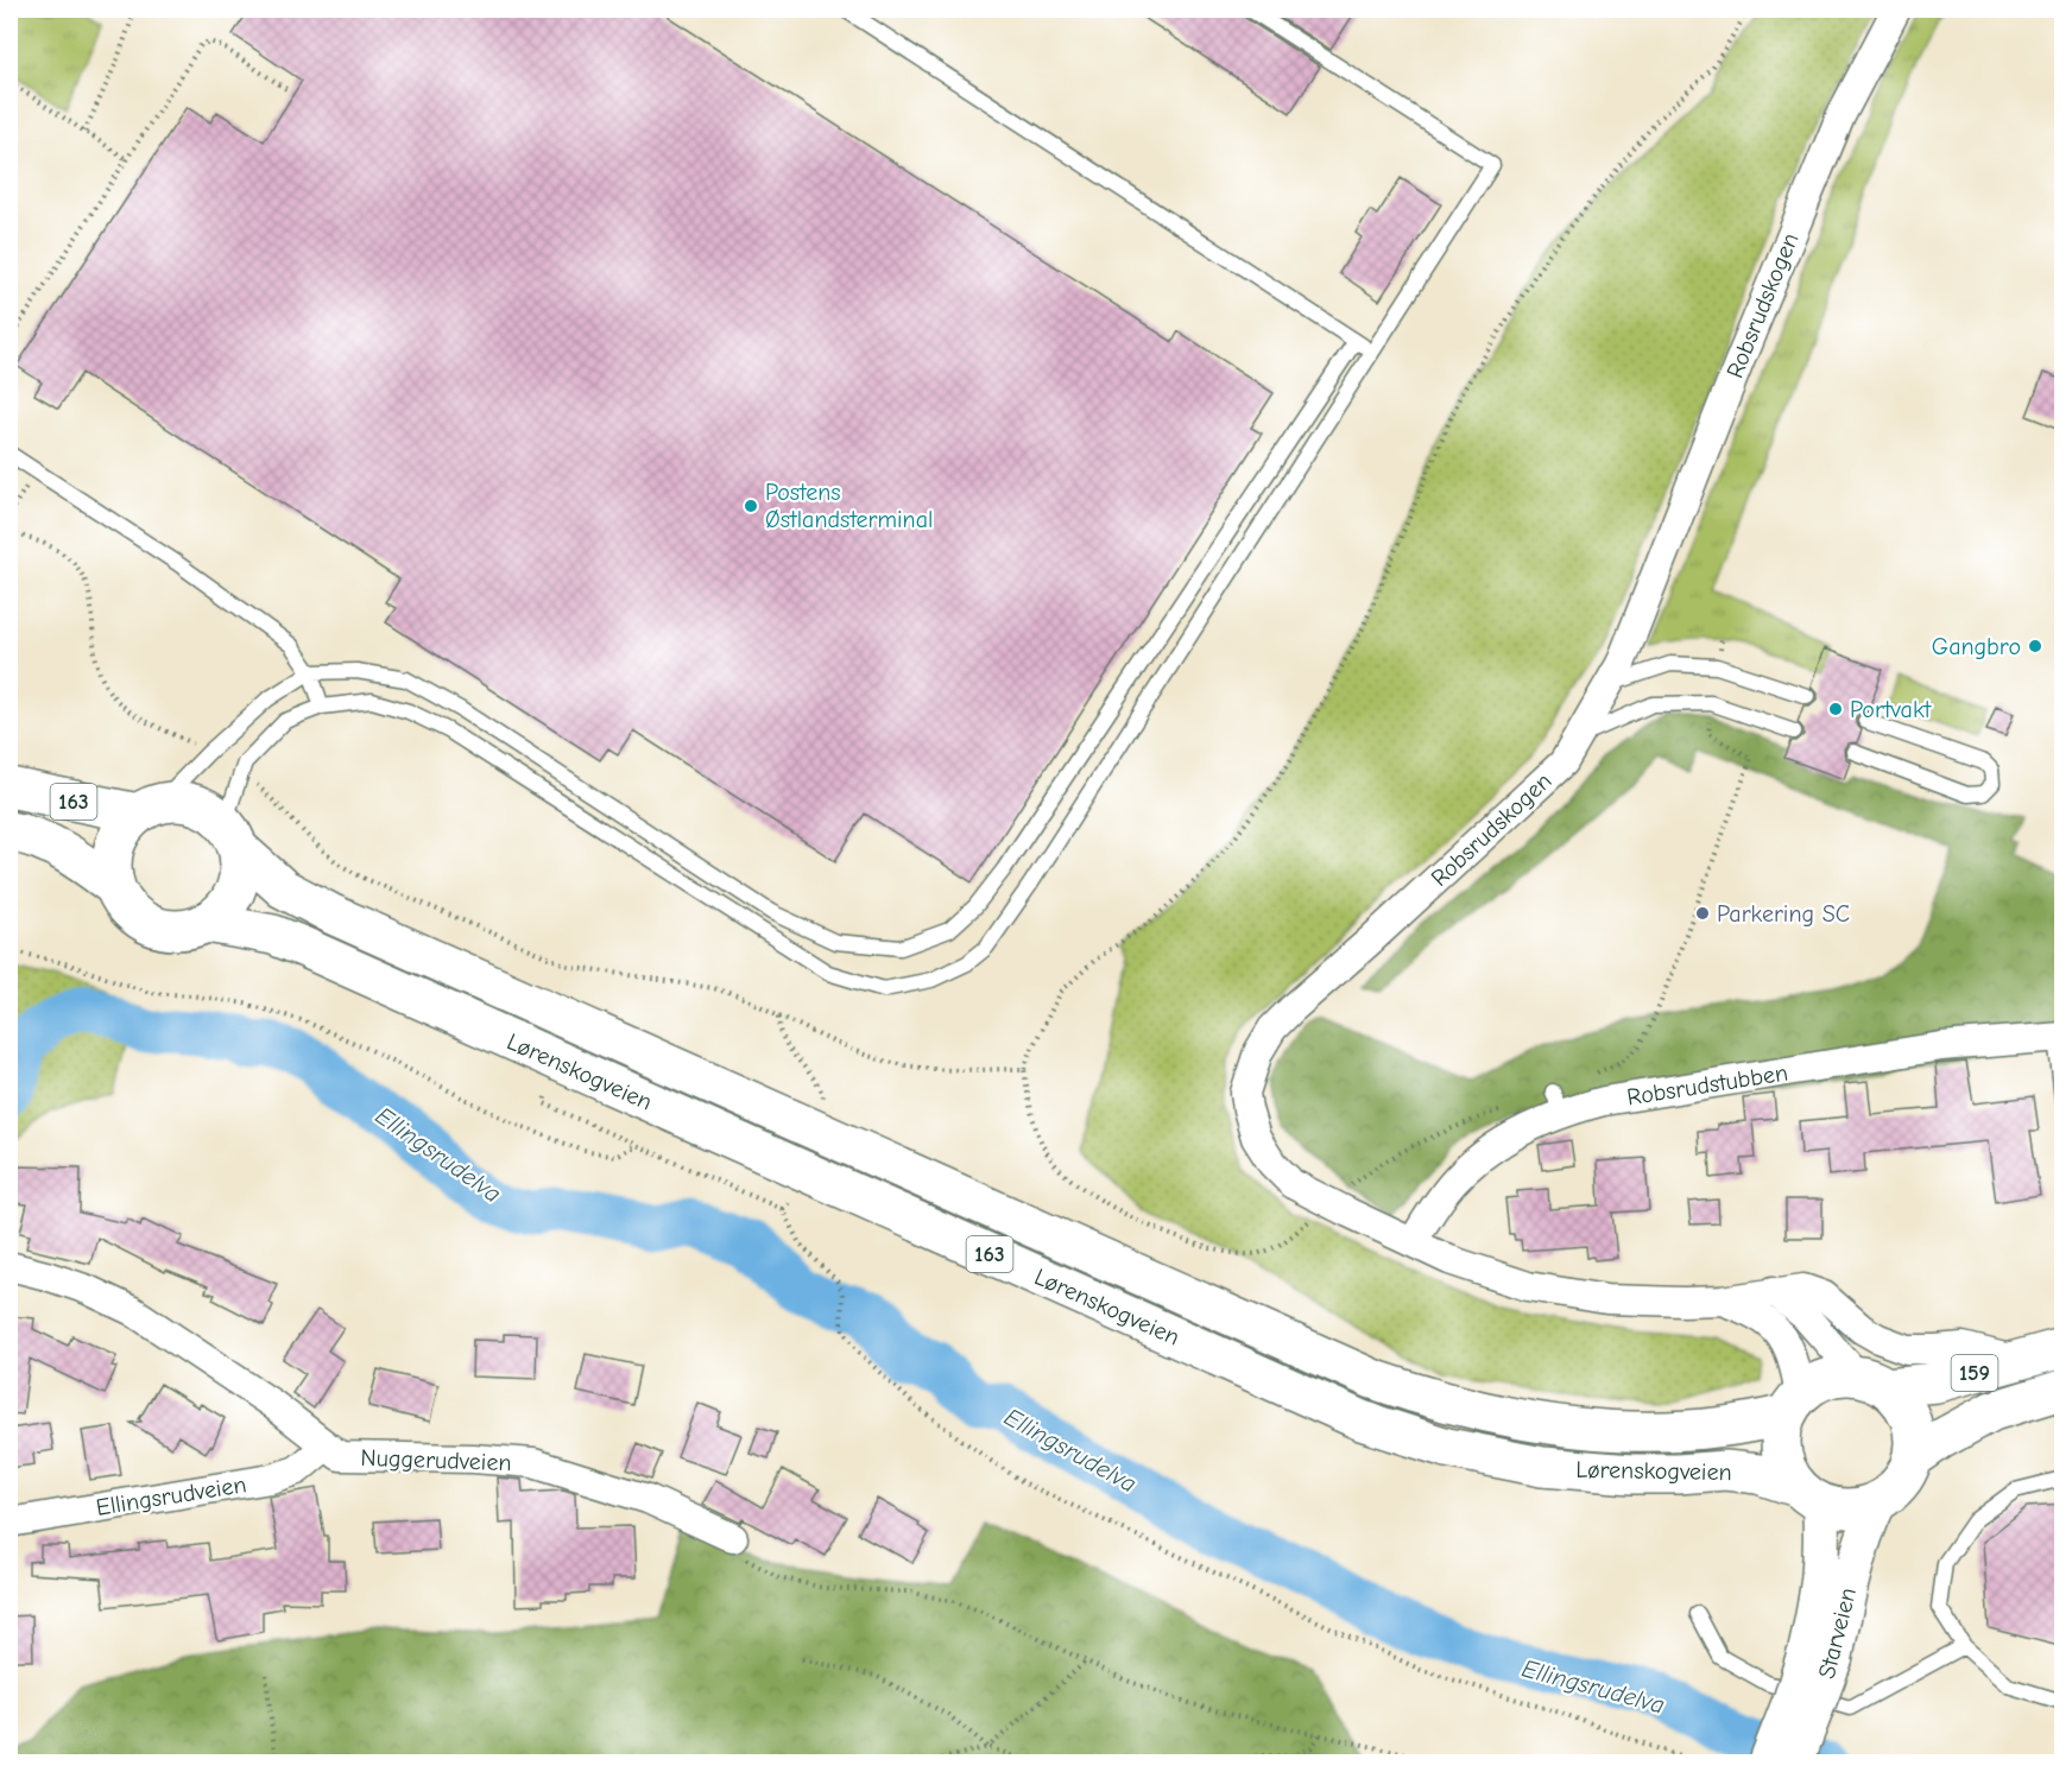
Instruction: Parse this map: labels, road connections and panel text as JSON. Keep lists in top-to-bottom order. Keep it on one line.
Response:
{"streets":{"highway":["163","Lørenskogveien","159"],"street":["Robsrudskogen","Robsrudstubben","Nuggerudveien","Ellingsrudveien","Starveien"]},"crossings":[["Robsrudskogen","Lørenskogveien"],["Robsrudskogen","Robsrudstubben"],["Robsrudskogen","159"],["Robsrudskogen","Starveien"],["163","Lørenskogveien"],["Lørenskogveien","159"],["Lørenskogveien","Starveien"],["159","Starveien"],["Nuggerudveien","Ellingsrudveien"]],"water":["Ellingsrudelva"],"places":["Postens Østlandsterminal","Gangbro","Portvakt","Parkering SC"]}
